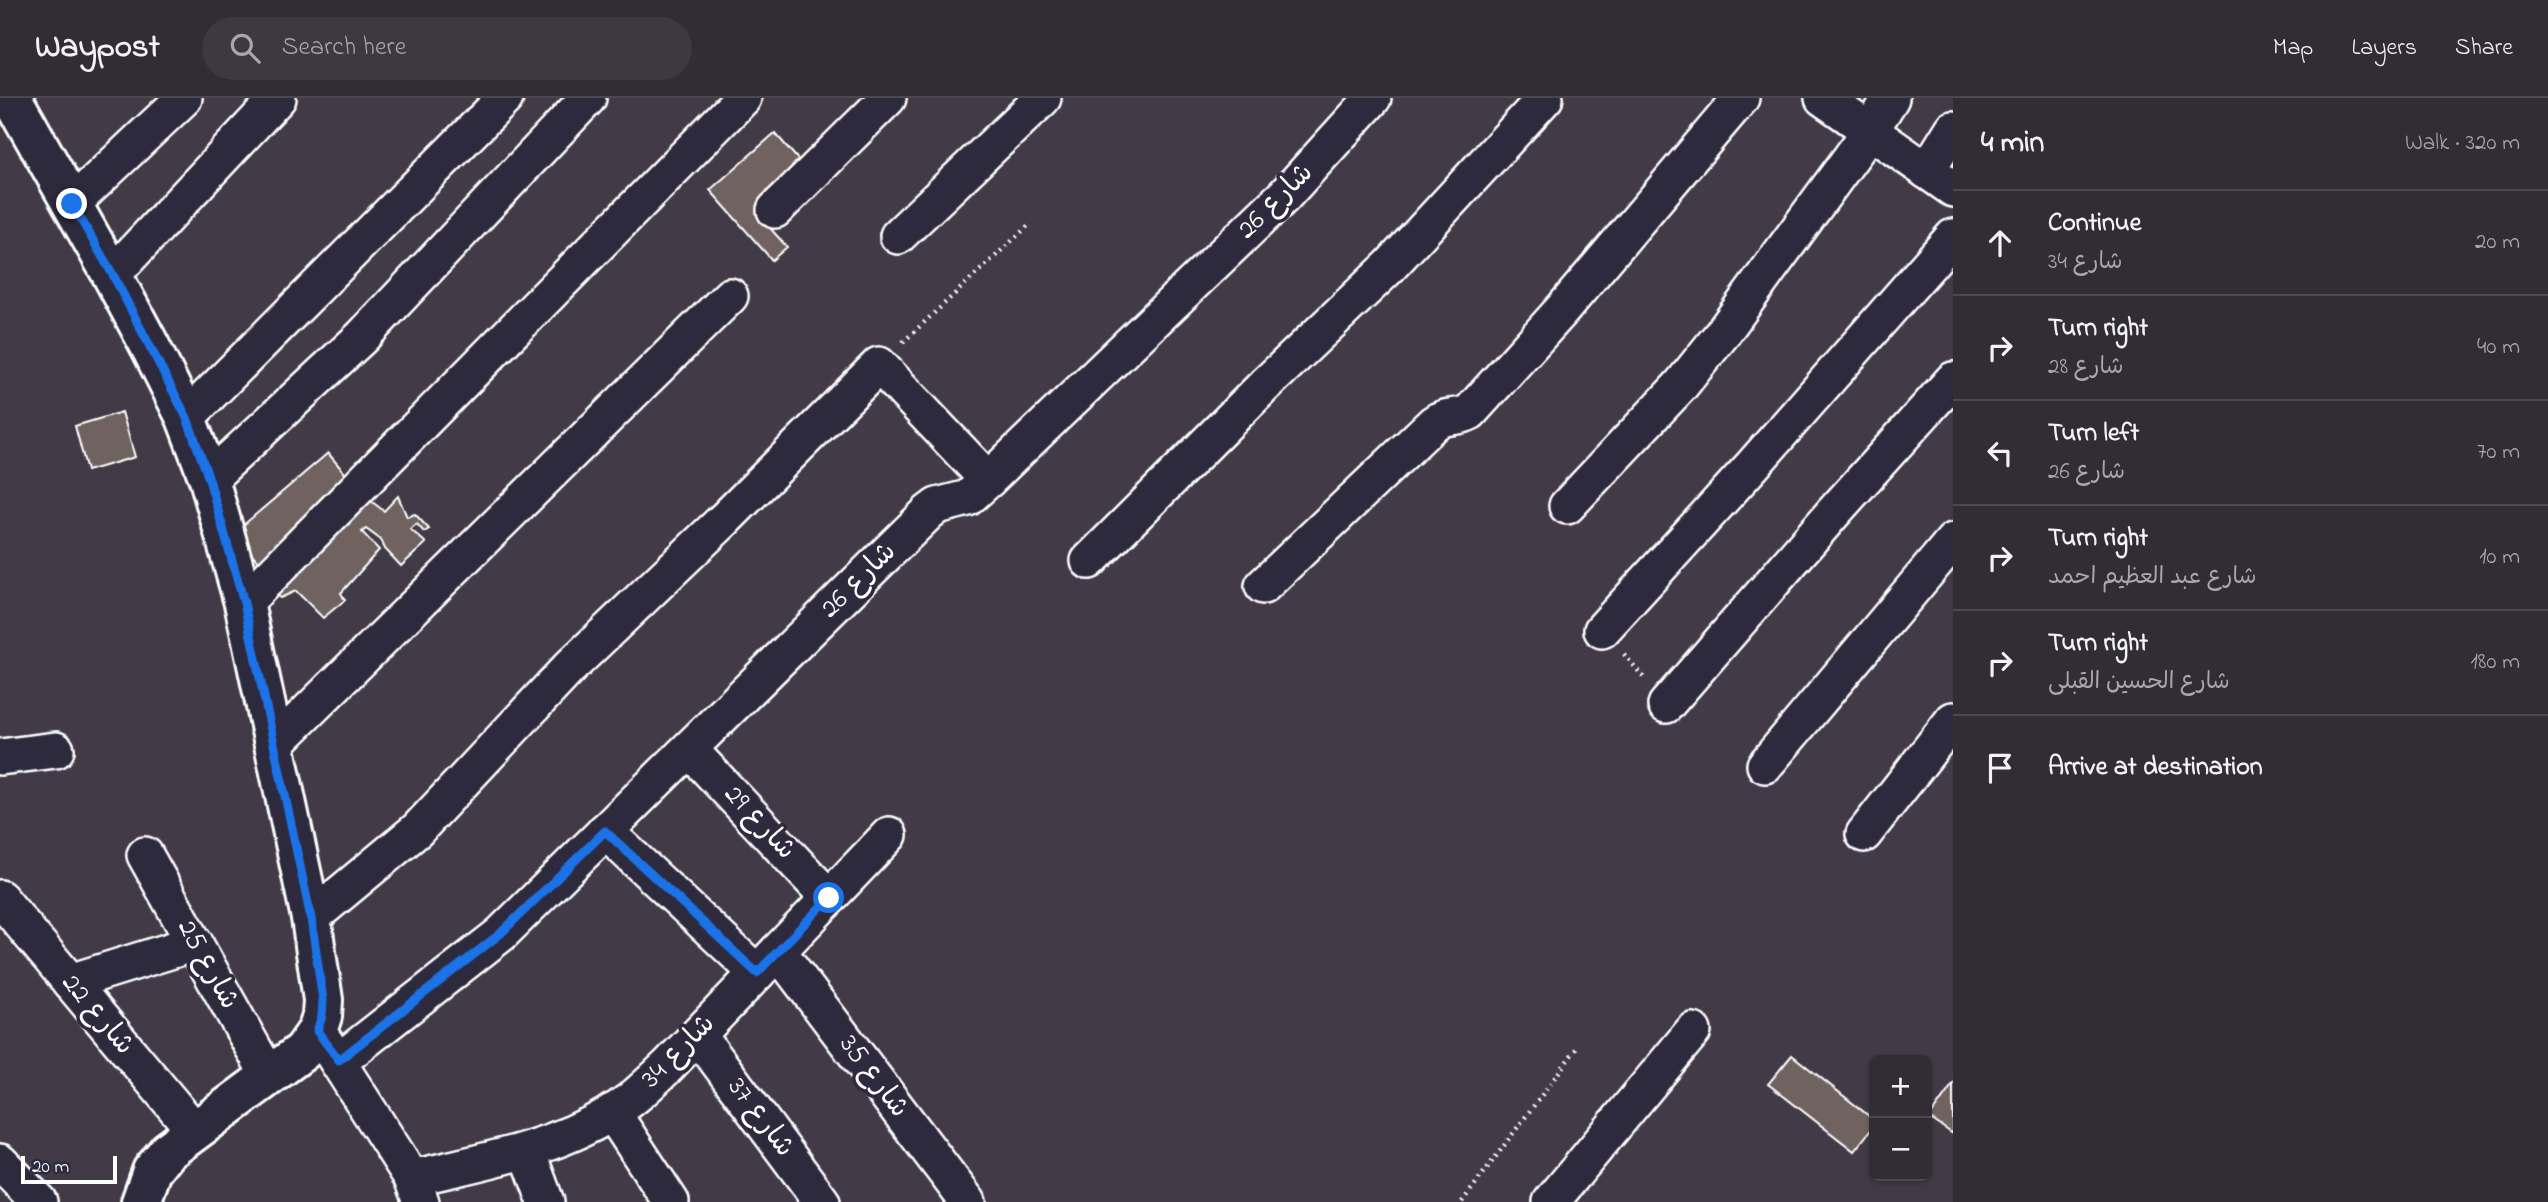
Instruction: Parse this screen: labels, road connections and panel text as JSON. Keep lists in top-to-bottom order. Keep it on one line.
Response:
{"streets":{"street":["شارع 26","شارع 29","شارع 25","شارع 22","شارع 34","شارع 35","شارع 37"]},"crossings":[["شارع 26","شارع 29"],["شارع 26","شارع 35"],["شارع 29","شارع 34"],["شارع 34","شارع 35"],["شارع 34","شارع 37"]],"scale_bar":"20 m","page":{"header":"Waypost","search":"Search here","nav":["Map","Layers","Share"],"heading":["4 min","Walk · 320 m"],"list":[["Continue","شارع 34","20 m"],["Turn right","شارع 28","40 m"],["Turn left","شارع 26","70 m"],["Turn right","شارع عبد العظيم احمد","10 m"],["Turn right","شارع الحسين القبلى","180 m"],"Arrive at destination"],"map_buttons":["+","−"],"scale":"20 m"}}
